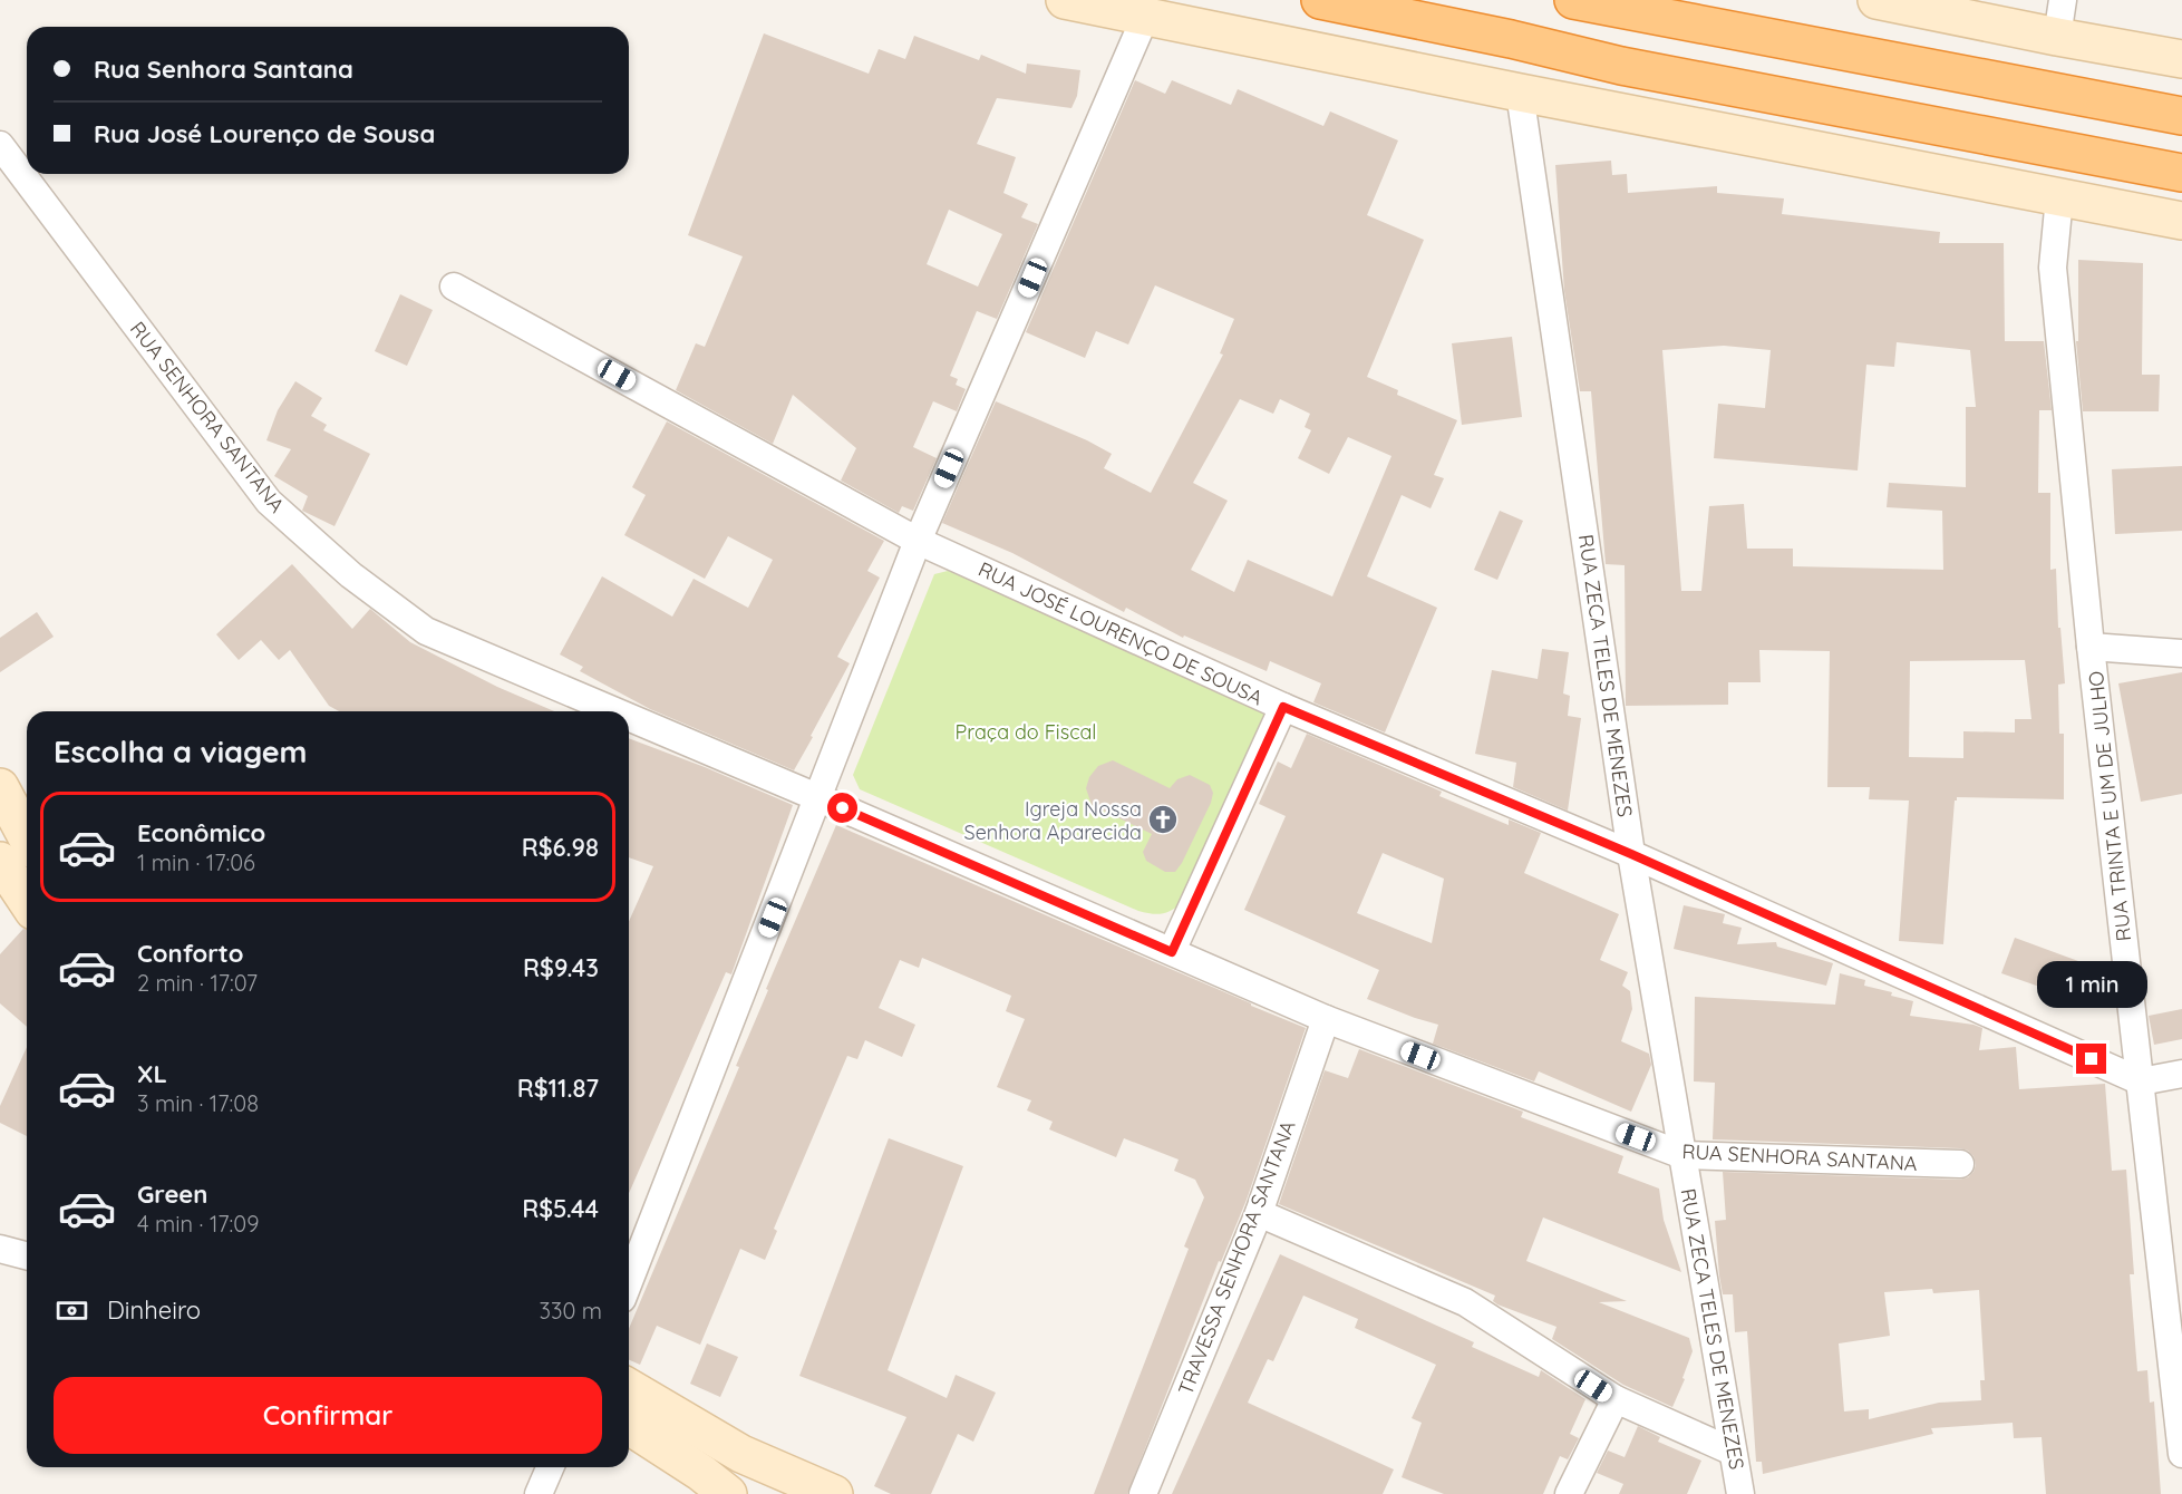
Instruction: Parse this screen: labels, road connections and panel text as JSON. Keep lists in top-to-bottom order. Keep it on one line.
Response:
{"streets":{"street":["RUA SENHORA SANTANA","RUA JOSÉ LOURENÇO DE SOUSA","RUA ZECA TELES DE MENEZES","RUA TRINTA E UM DE JULHO","TRAVESSA SENHORA SANTANA"]},"crossings":[["RUA SENHORA SANTANA","RUA ZECA TELES DE MENEZES"],["RUA SENHORA SANTANA","TRAVESSA SENHORA SANTANA"],["RUA JOSÉ LOURENÇO DE SOUSA","RUA ZECA TELES DE MENEZES"],["RUA JOSÉ LOURENÇO DE SOUSA","RUA TRINTA E UM DE JULHO"]],"parks":["Praça do Fiscal"],"places":{"church":["Igreja Nossa Senhora Aparecida"]},"page":{"banner":["Rua Senhora Santana","Rua José Lourenço de Sousa"],"heading":"Escolha a viagem","list":[{"name":"Econômico","note":"1 min · 17:06","value":"R$6.98"},{"name":"Conforto","note":"2 min · 17:07","value":"R$9.43"},{"name":"XL","note":"3 min · 17:08","value":"R$11.87"},{"name":"Green","note":"4 min · 17:09","value":"R$5.44"}],"bubble":"1 min","pay":["Dinheiro","330 m"],"buttons":"Confirmar"}}
